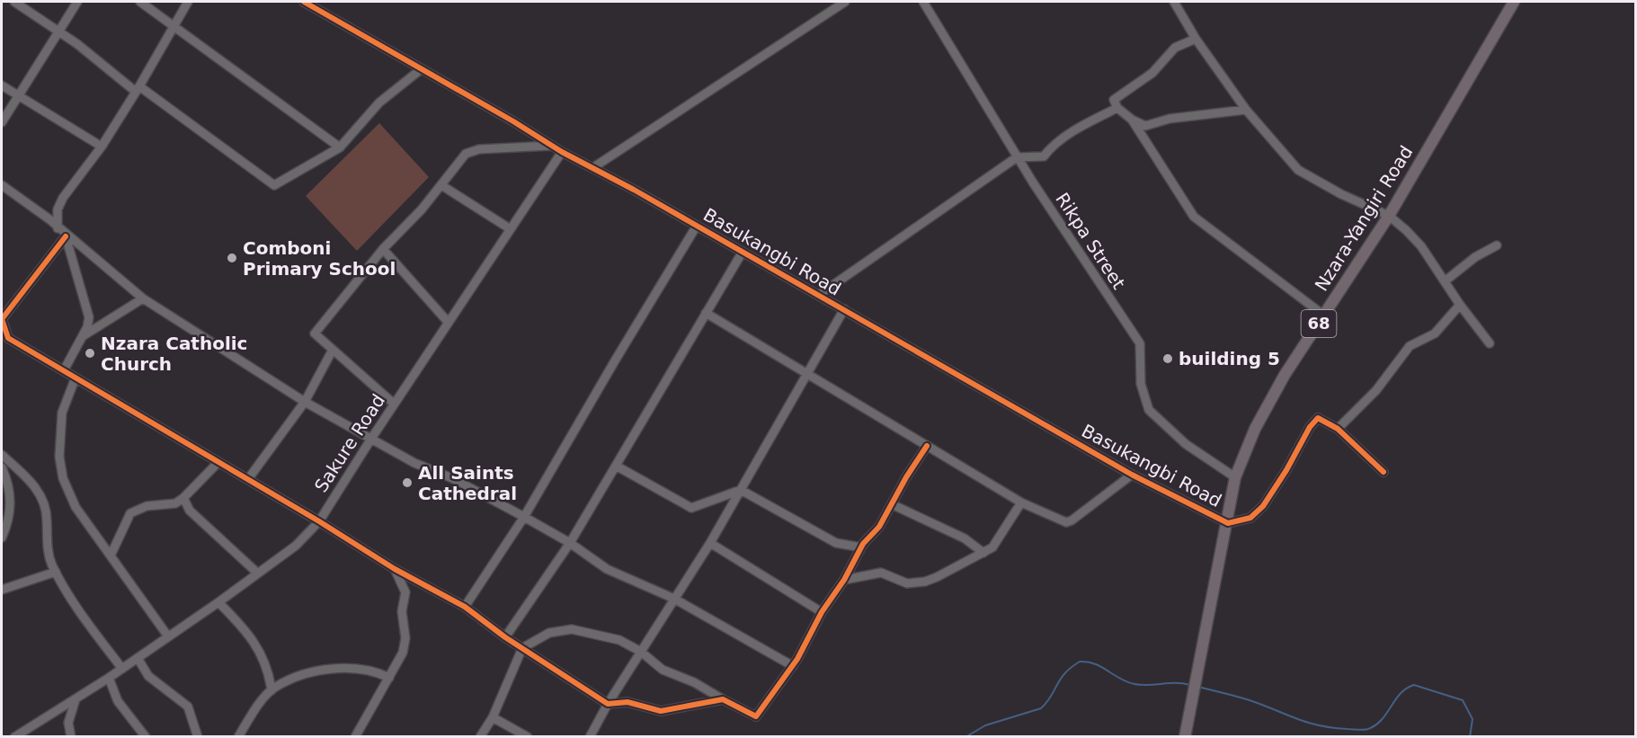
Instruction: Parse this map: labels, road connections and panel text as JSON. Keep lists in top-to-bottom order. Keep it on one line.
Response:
{"streets":{"main road":["Nzara-Yangiri Road","68"],"street":["Rikpa Street","Basukangbi Road","Sakure Road"]},"crossings":[["Nzara-Yangiri Road","Rikpa Street"],["Nzara-Yangiri Road","Basukangbi Road"],["Basukangbi Road","Sakure Road"]],"places":["Comboni Primary School","Nzara Catholic Church","building 5","All Saints Cathedral"]}
